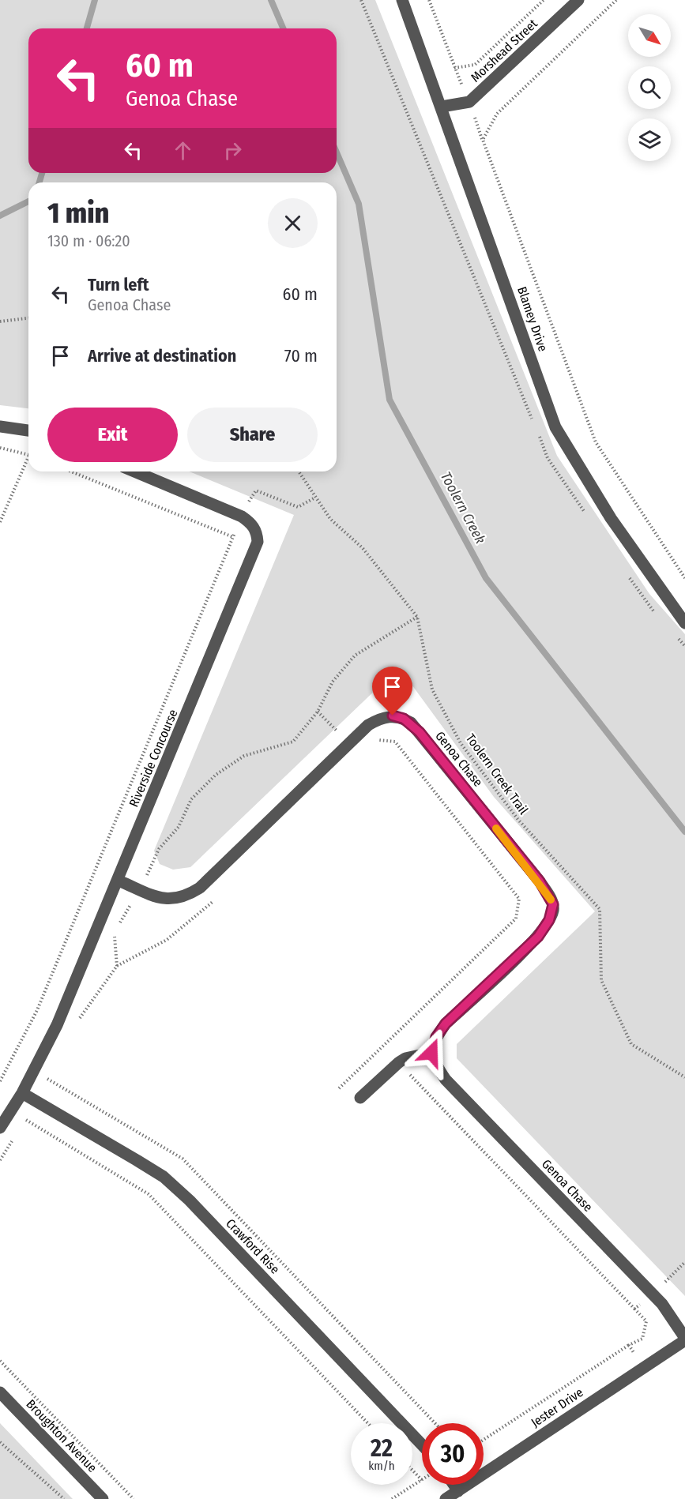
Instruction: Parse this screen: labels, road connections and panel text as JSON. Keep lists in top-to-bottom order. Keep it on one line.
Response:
{"streets":{"street":["Morshead Street","Blamey Drive","Riverside Concourse","Genoa Chase","Crawford Rise","Jester Drive","Broughton Avenue"],"path":["Toolern Creek Trail"]},"crossings":[["Morshead Street","Blamey Drive"],["Riverside Concourse","Genoa Chase"],["Riverside Concourse","Crawford Rise"],["Genoa Chase","Jester Drive"]],"water":["Toolern Creek"],"north":"bottom right","page":{"turn":["60 m","Genoa Chase"],"heading":["1 min","130 m · 06:20"],"list":[{"name":"Turn left","note":"Genoa Chase","value":"60 m"},{"name":"Arrive at destination","value":"70 m"}],"buttons":["Exit","Share"],"speed":"22 km/h","limit":"30"}}
